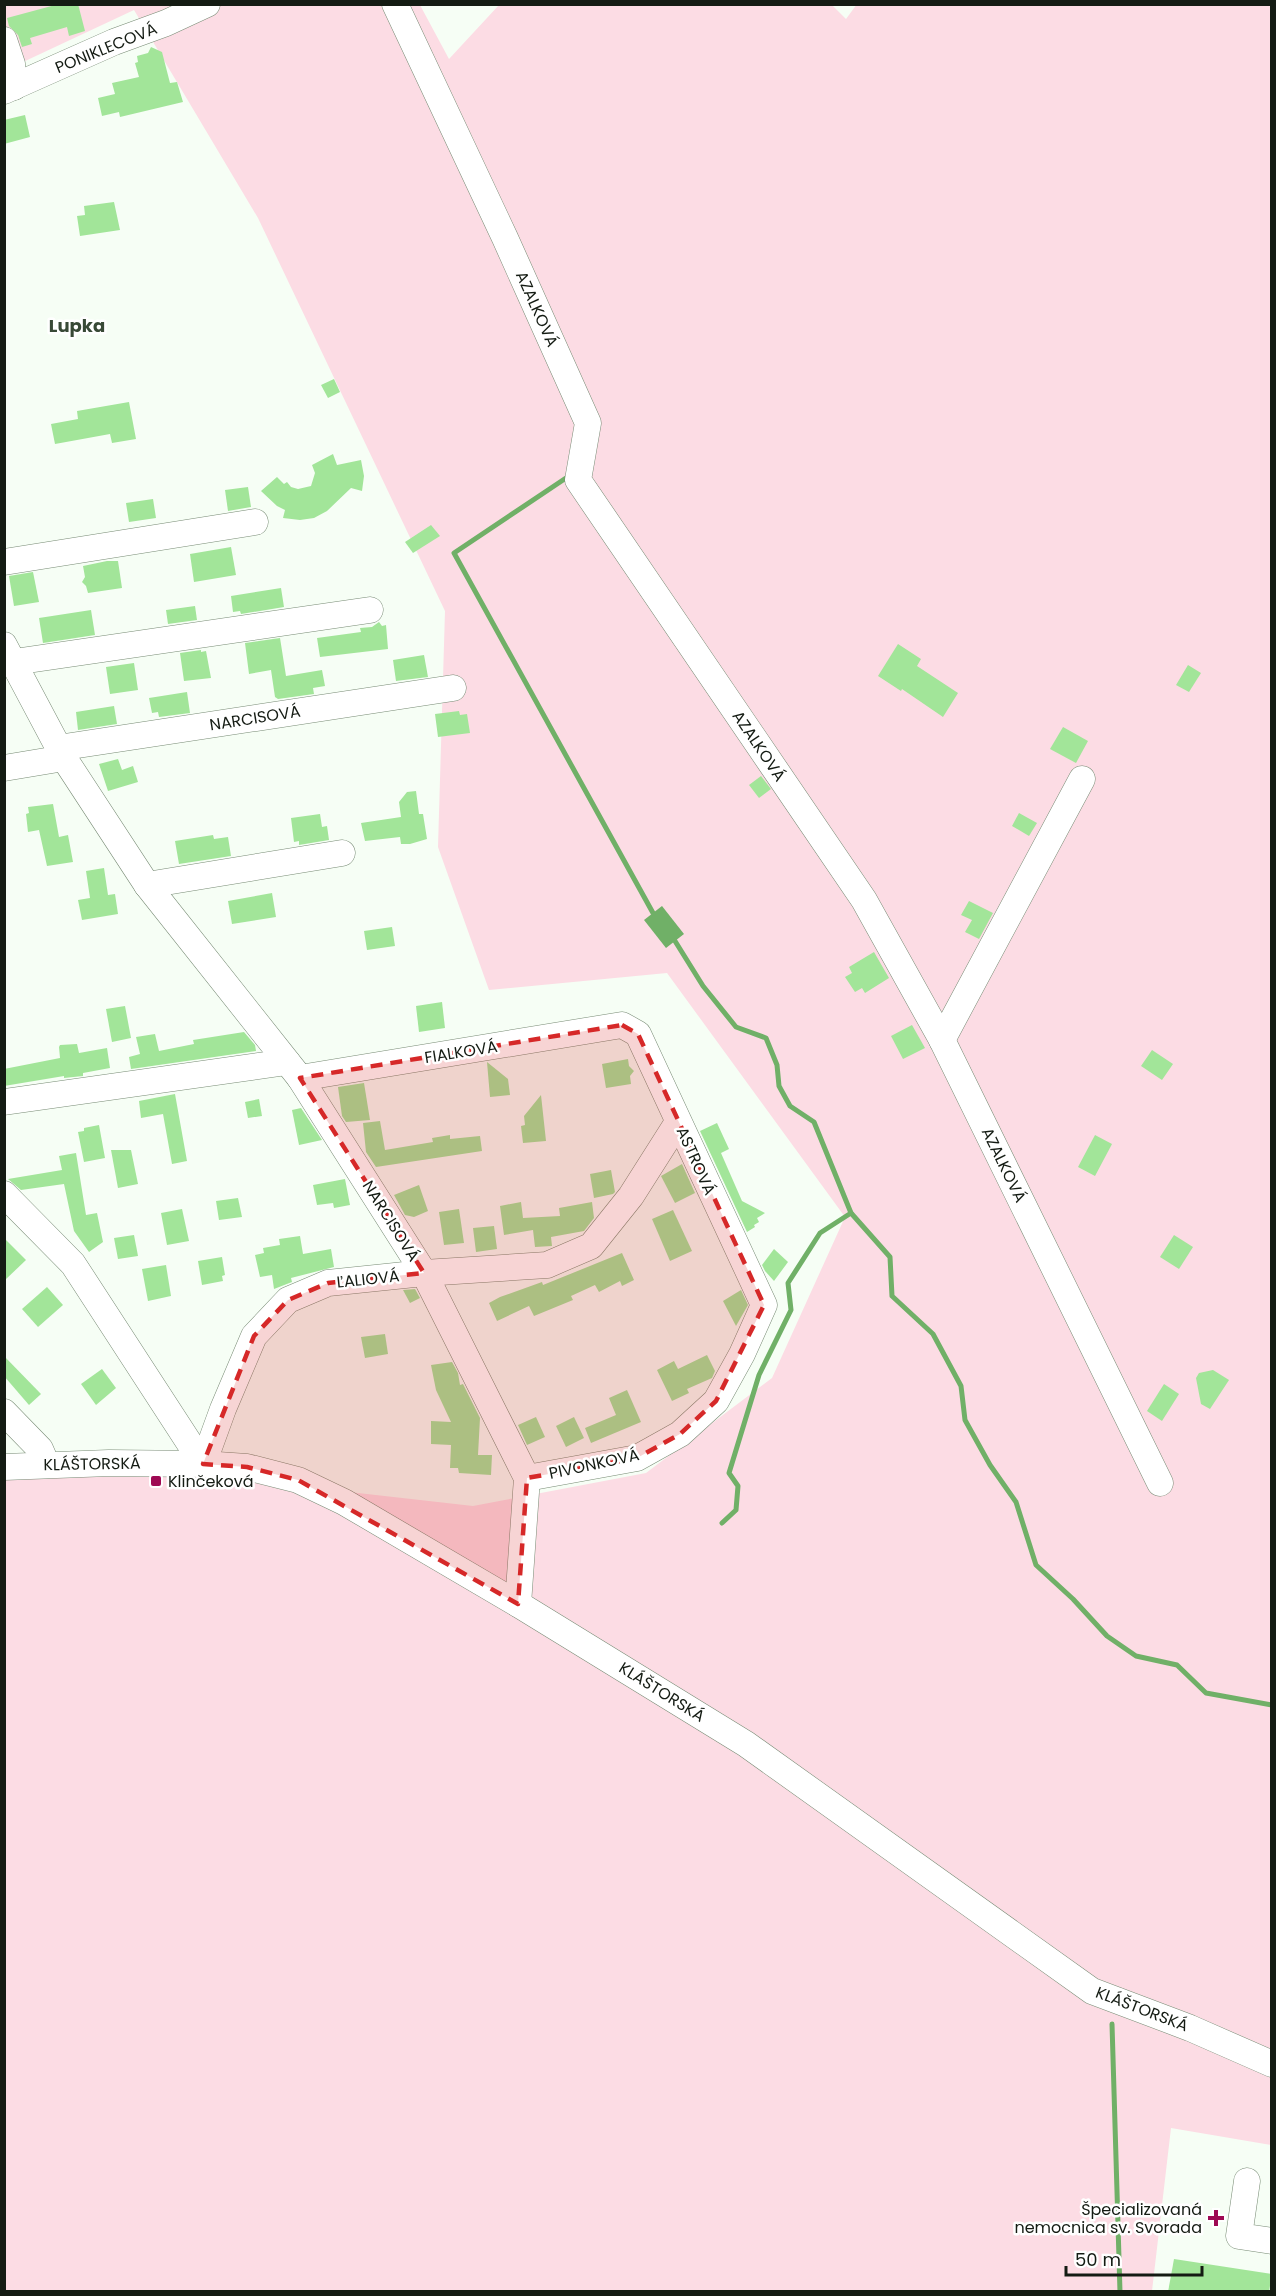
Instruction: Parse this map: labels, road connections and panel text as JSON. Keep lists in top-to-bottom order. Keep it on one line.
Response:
{"streets":{"street":["PONIKLECOVÁ","AZALKOVÁ","NARCISOVÁ","FIALKOVÁ","ASTROVÁ","ĽALIOVÁ","KLÁŠTORSKÁ","PIVONKOVÁ"]},"crossings":[["NARCISOVÁ","FIALKOVÁ"],["NARCISOVÁ","ĽALIOVÁ"],["NARCISOVÁ","PIVONKOVÁ"],["FIALKOVÁ","ASTROVÁ"],["ASTROVÁ","ĽALIOVÁ"],["ASTROVÁ","PIVONKOVÁ"],["ĽALIOVÁ","KLÁŠTORSKÁ"]],"districts":["Lupka"],"places":{"transit":["Klinčeková"],"health":["Špecializovaná nemocnica sv. Svorada"]},"scale_bar":"50 m"}
